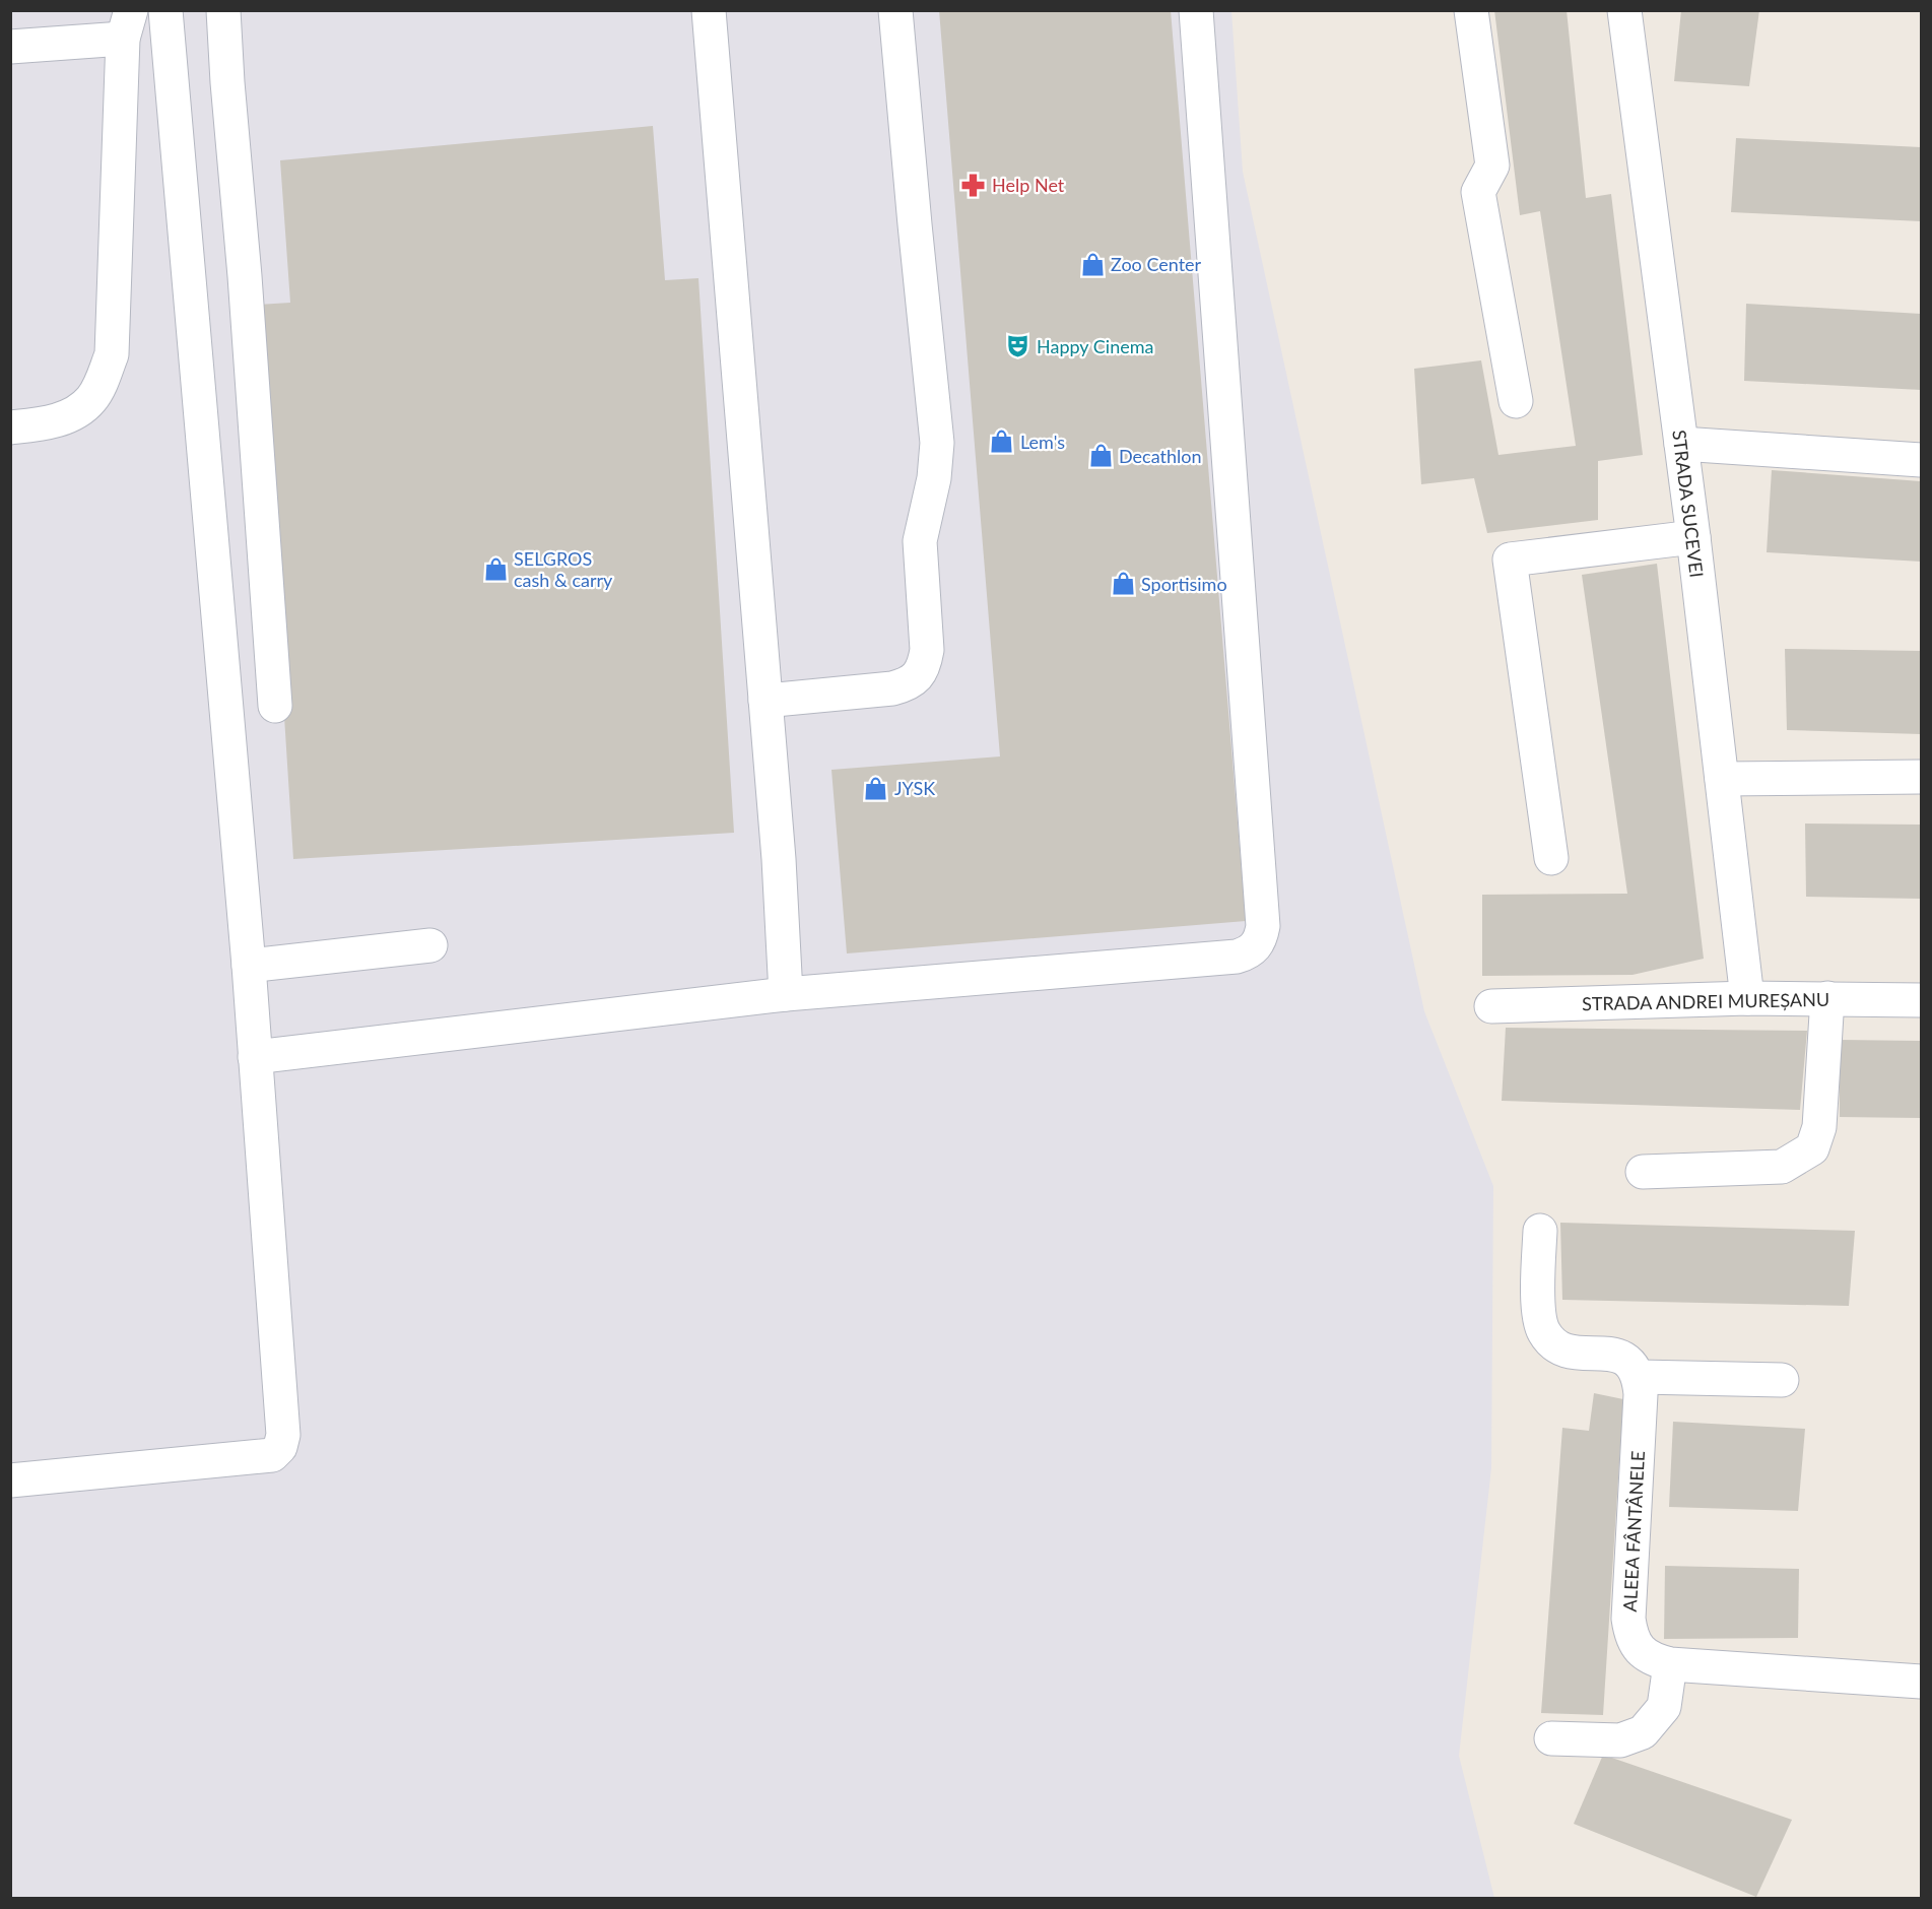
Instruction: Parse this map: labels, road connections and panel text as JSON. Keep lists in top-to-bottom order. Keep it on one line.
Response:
{"streets":{"street":["STRADA SUCEVEI","STRADA ANDREI MUREȘANU","ALEEA FÂNTÂNELE"]},"crossings":[["STRADA SUCEVEI","STRADA ANDREI MUREȘANU"]],"places":{"pharmacy":["Help Net"],"shop":["Zoo Center","Lem's","Decathlon","SELGROS cash & carry","Sportisimo","JYSK"],"theatre":["Happy Cinema"]}}
